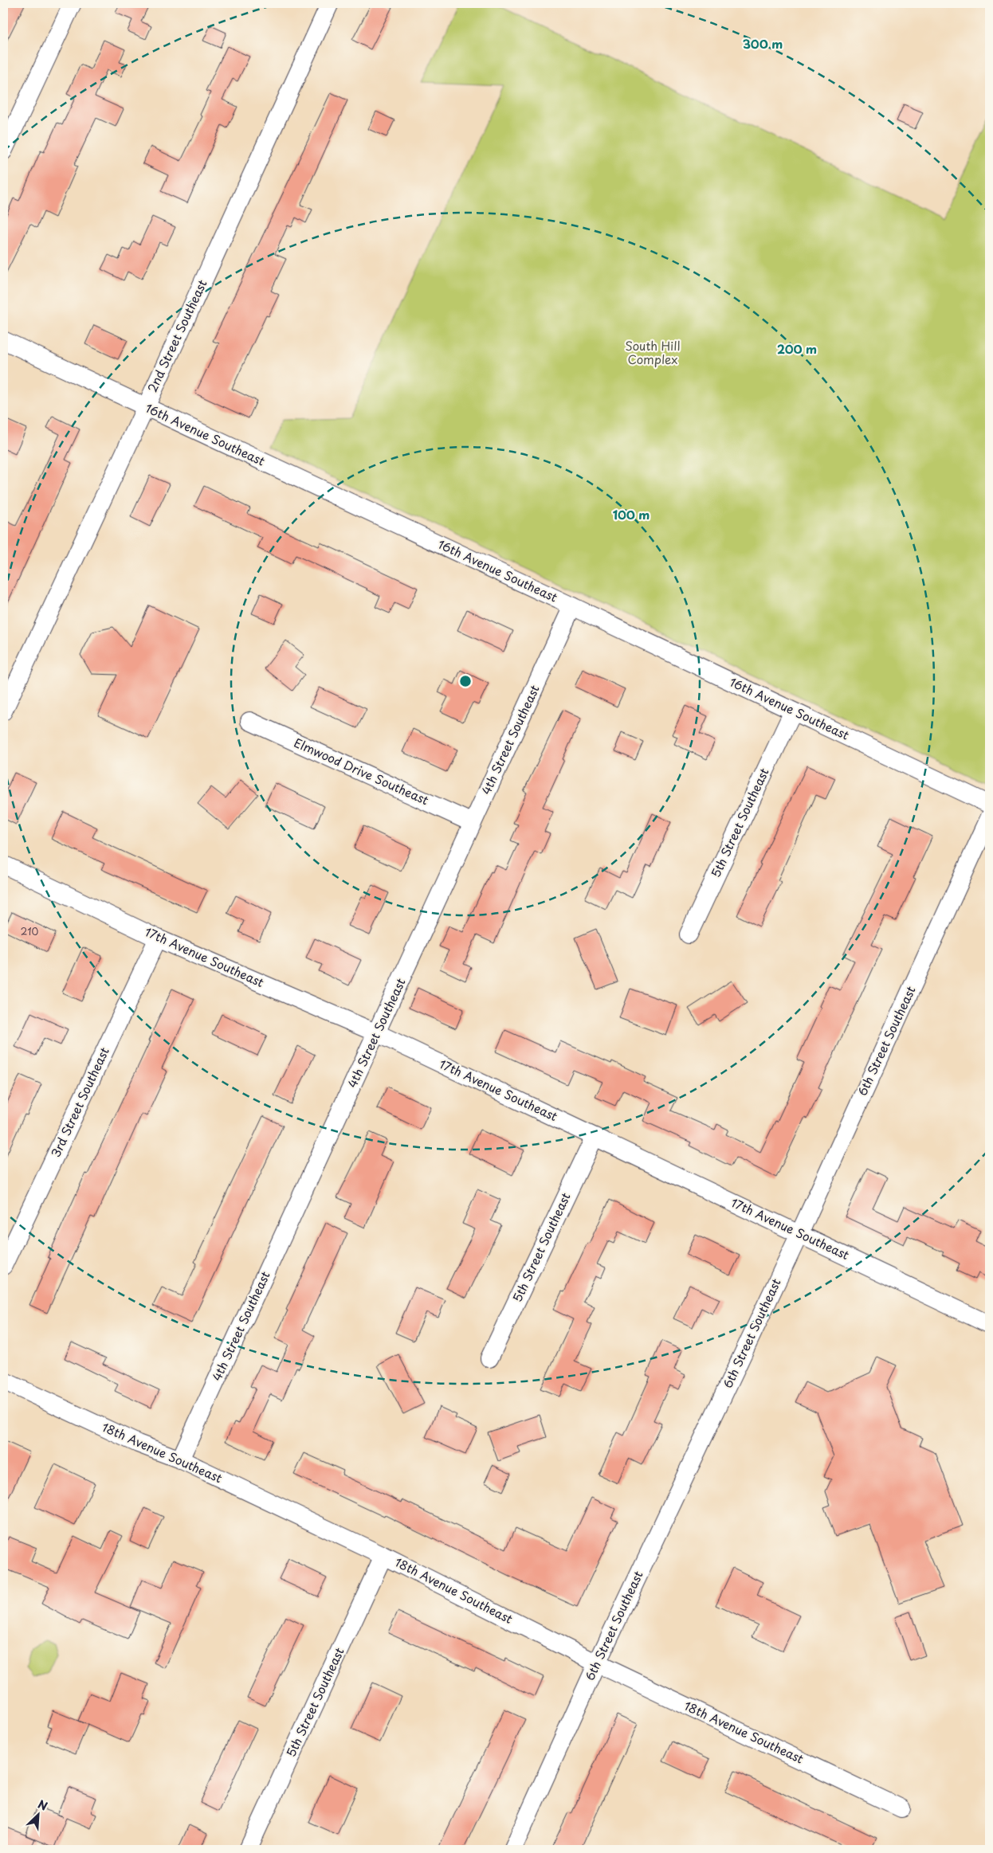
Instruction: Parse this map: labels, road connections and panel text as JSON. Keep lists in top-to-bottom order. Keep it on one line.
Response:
{"streets":{"street":["2nd Street Southeast","16th Avenue Southeast","4th Street Southeast","Elmwood Drive Southeast","5th Street Southeast","17th Avenue Southeast","6th Street Southeast","3rd Street Southeast","18th Avenue Southeast"]},"crossings":[["2nd Street Southeast","16th Avenue Southeast"],["16th Avenue Southeast","4th Street Southeast"],["16th Avenue Southeast","5th Street Southeast"],["4th Street Southeast","Elmwood Drive Southeast"],["4th Street Southeast","17th Avenue Southeast"],["4th Street Southeast","18th Avenue Southeast"],["5th Street Southeast","17th Avenue Southeast"],["5th Street Southeast","18th Avenue Southeast"],["17th Avenue Southeast","6th Street Southeast"],["17th Avenue Southeast","3rd Street Southeast"],["6th Street Southeast","18th Avenue Southeast"]],"parks":["South Hill Complex"],"house_numbers":["210"],"north":"top right","rings":["300 m","200 m","100 m"]}
